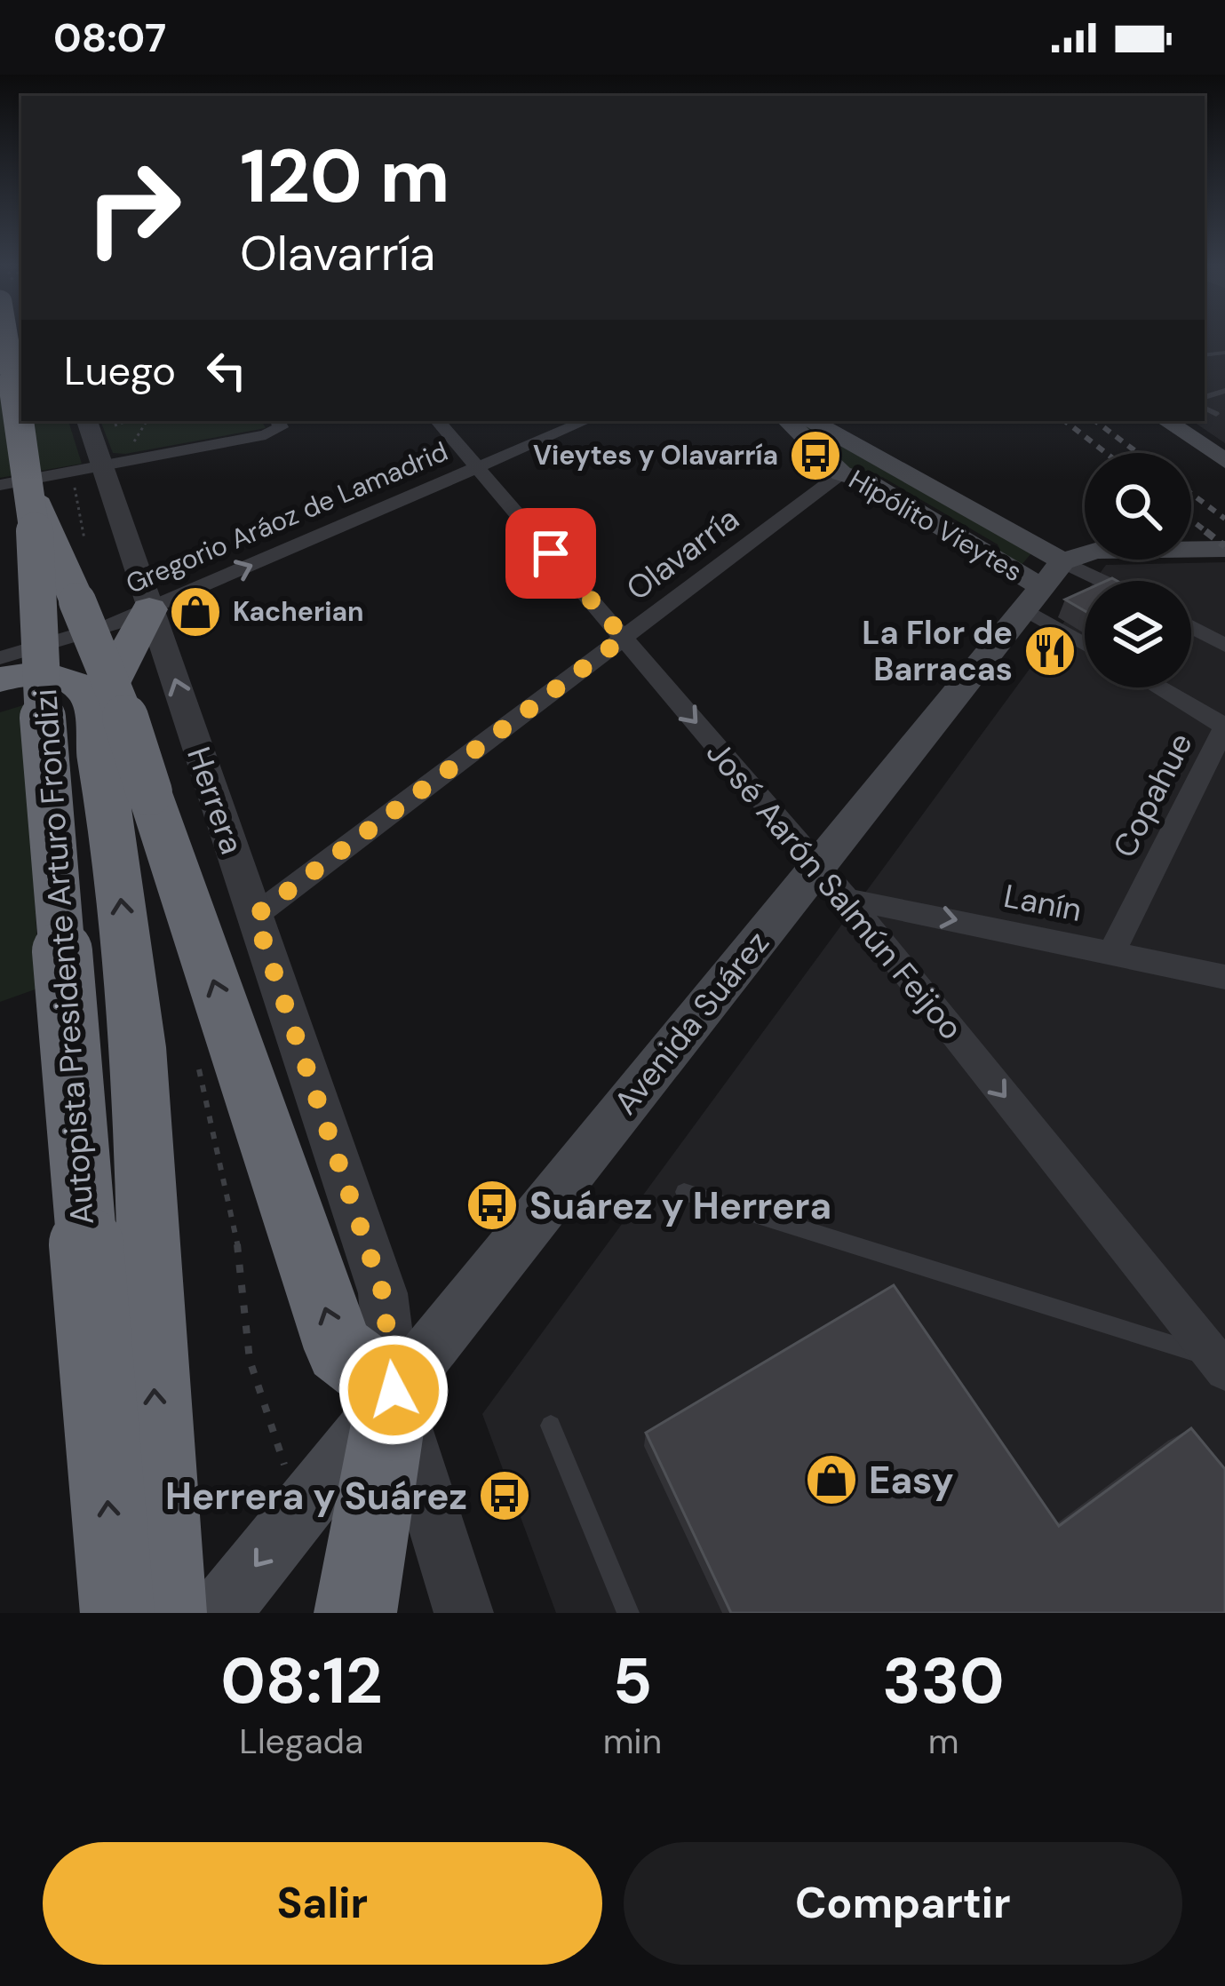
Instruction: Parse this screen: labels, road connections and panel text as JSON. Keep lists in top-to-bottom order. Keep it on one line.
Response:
{"streets":{"highway":["Autopista Presidente Arturo Frondizi"],"main road":["Hipólito Vieytes","Avenida Suárez"],"street":["Gregorio Aráoz de Lamadrid","Olavarría","Copahue","Herrera","José Aarón Salmún Feijoo","Lanín"]},"crossings":[["Gregorio Aráoz de Lamadrid","Herrera"],["Gregorio Aráoz de Lamadrid","José Aarón Salmún Feijoo"],["Hipólito Vieytes","Olavarría"],["Hipólito Vieytes","Avenida Suárez"],["Olavarría","Herrera"],["Olavarría","José Aarón Salmún Feijoo"],["Copahue","Lanín"],["Herrera","Autopista Presidente Arturo Frondizi"],["Herrera","Avenida Suárez"],["José Aarón Salmún Feijoo","Lanín"],["José Aarón Salmún Feijoo","Avenida Suárez"],["Lanín","Avenida Suárez"]],"one_way":["José Aarón Salmún Feijoo","Lanín"],"places":{"bus stop":["Vieytes y Olavarría","Suárez y Herrera","Herrera y Suárez"],"shop":["Kacherian","Easy"],"restaurant":["La Flor de Barracas"]},"page":{"status":"08:07","turn":["120 m","Olavarría"],"then":"Luego","eta":["08:12","Llegada","5","min","330","m"],"buttons":["Salir","Compartir"]}}
